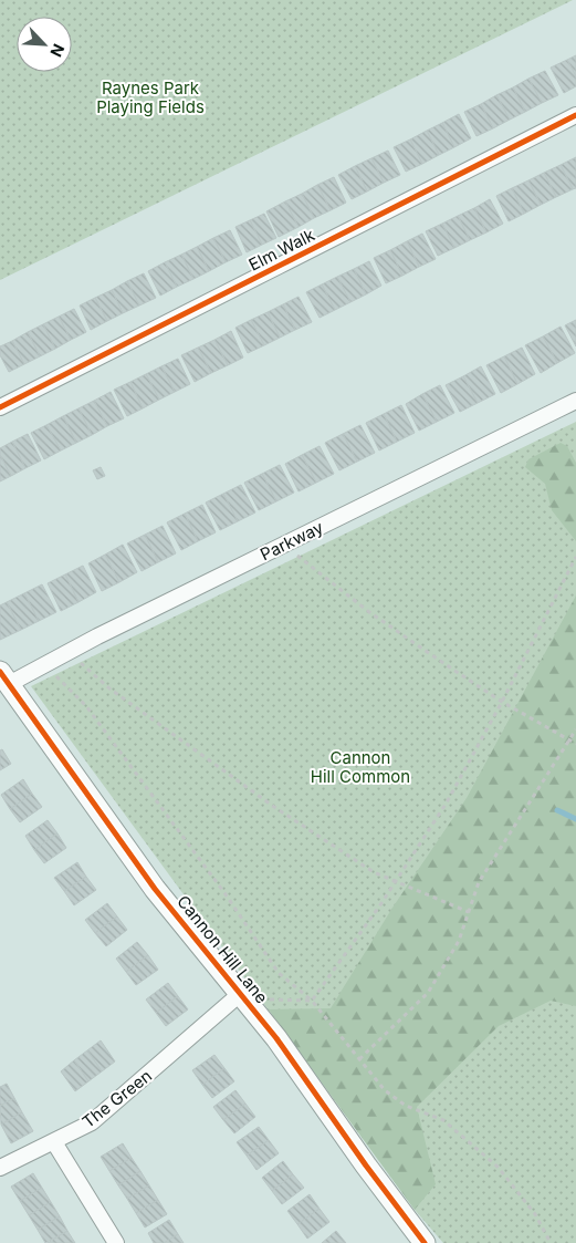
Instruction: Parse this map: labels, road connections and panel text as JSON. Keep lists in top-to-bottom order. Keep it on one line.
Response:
{"streets":{"street":["Elm Walk","Parkway","Cannon Hill Lane","The Green"]},"crossings":[["Parkway","Cannon Hill Lane"],["Cannon Hill Lane","The Green"]],"parks":["Raynes Park Playing Fields","Cannon Hill Common"],"north":"bottom right"}
